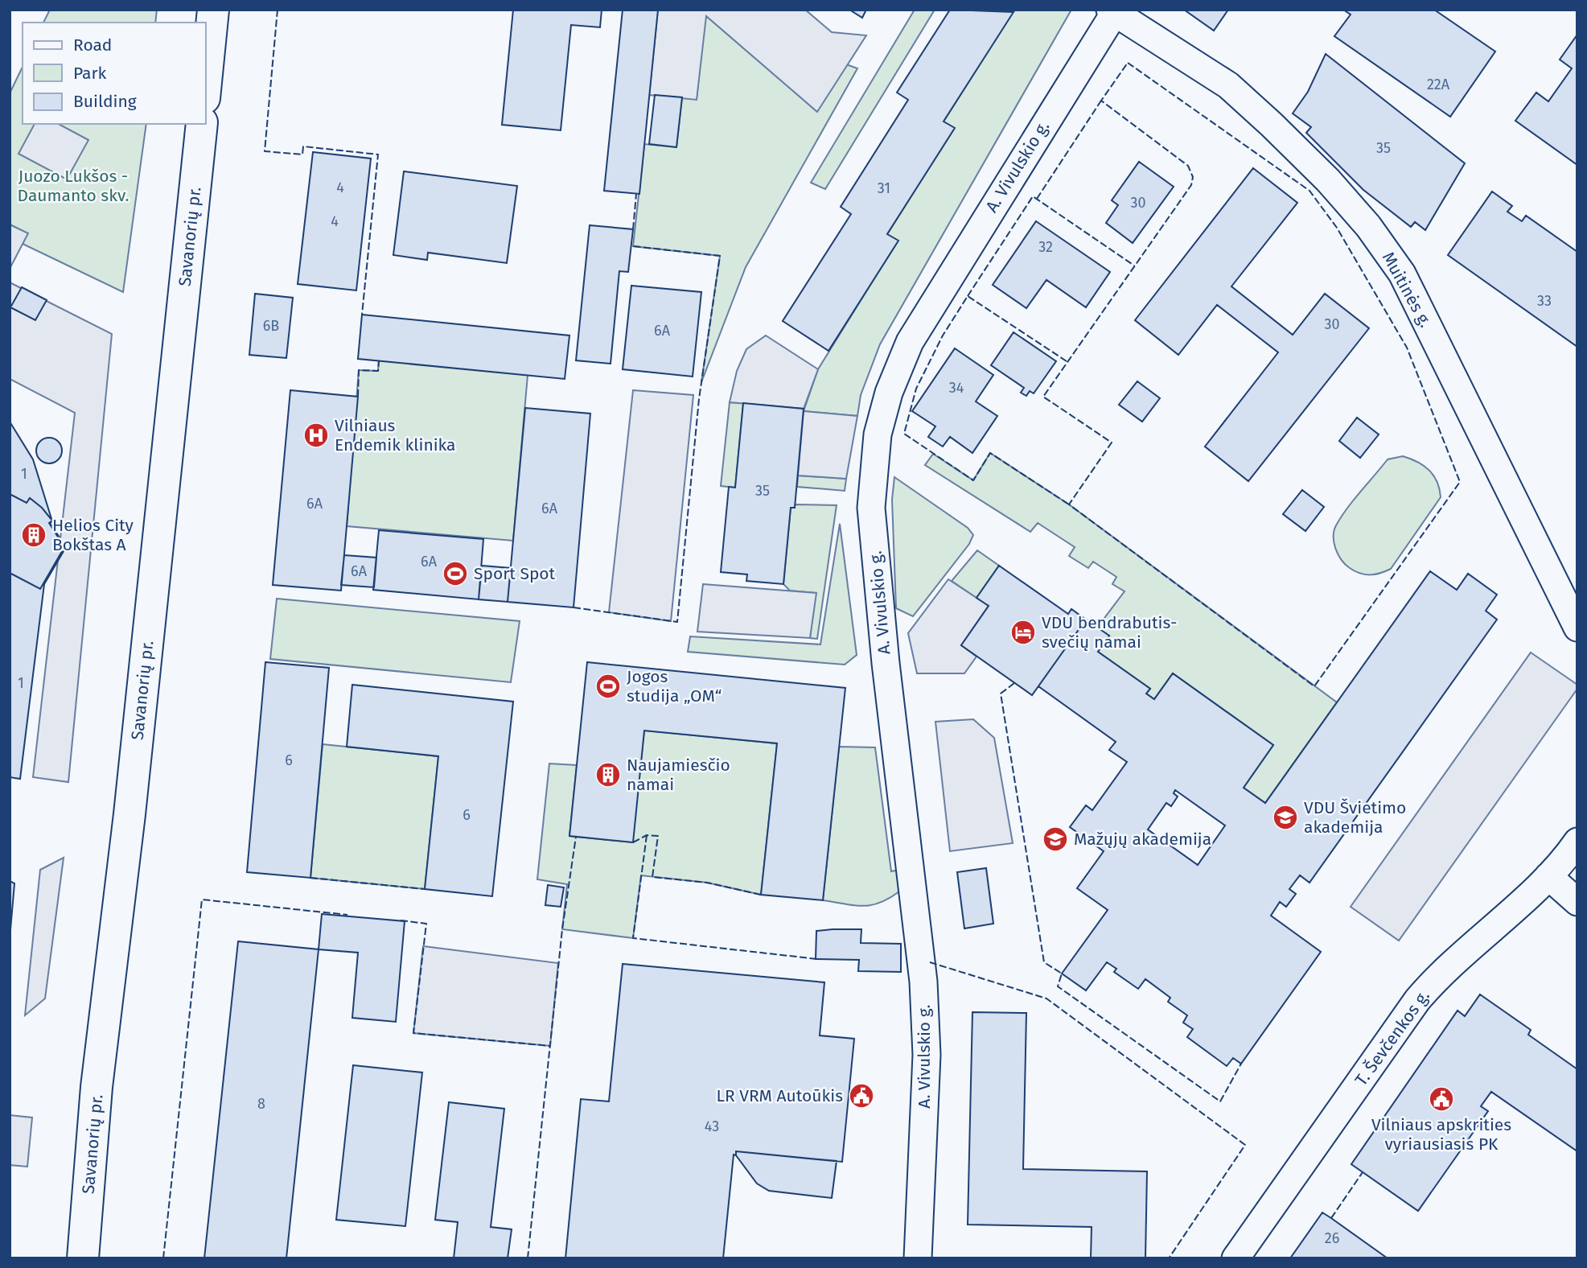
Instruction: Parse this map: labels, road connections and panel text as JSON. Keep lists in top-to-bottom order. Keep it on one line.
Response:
{"streets":{"main road":["Savanorių pr."],"street":["A. Vivulskio g.","Muitinės g.","T. Ševčenkos g."]},"crossings":[["A. Vivulskio g.","Muitinės g."]],"parks":["Juozo Lukšos - Daumanto skv."],"places":{"hospital":["Vilniaus Endemik klinika"],"building":["Helios City Bokštas A","Naujamiesčio namai"],"sports":["Sport Spot","Jogos studija „OM“"],"hotel":["VDU bendrabutis- svečių namai"],"school or university":["VDU Švietimo akademija","Mažųjų akademija"],"public building":["LR VRM Autoūkis","Vilniaus apskrities vyriausiasis PK"]},"house_numbers":["22A","35","4","31","30","4","32","33","30","6B","6A","34","1","35","6A","6A","6A","6A","1","6","6","8","43","26"],"legend":["Road","Park","Building"]}
